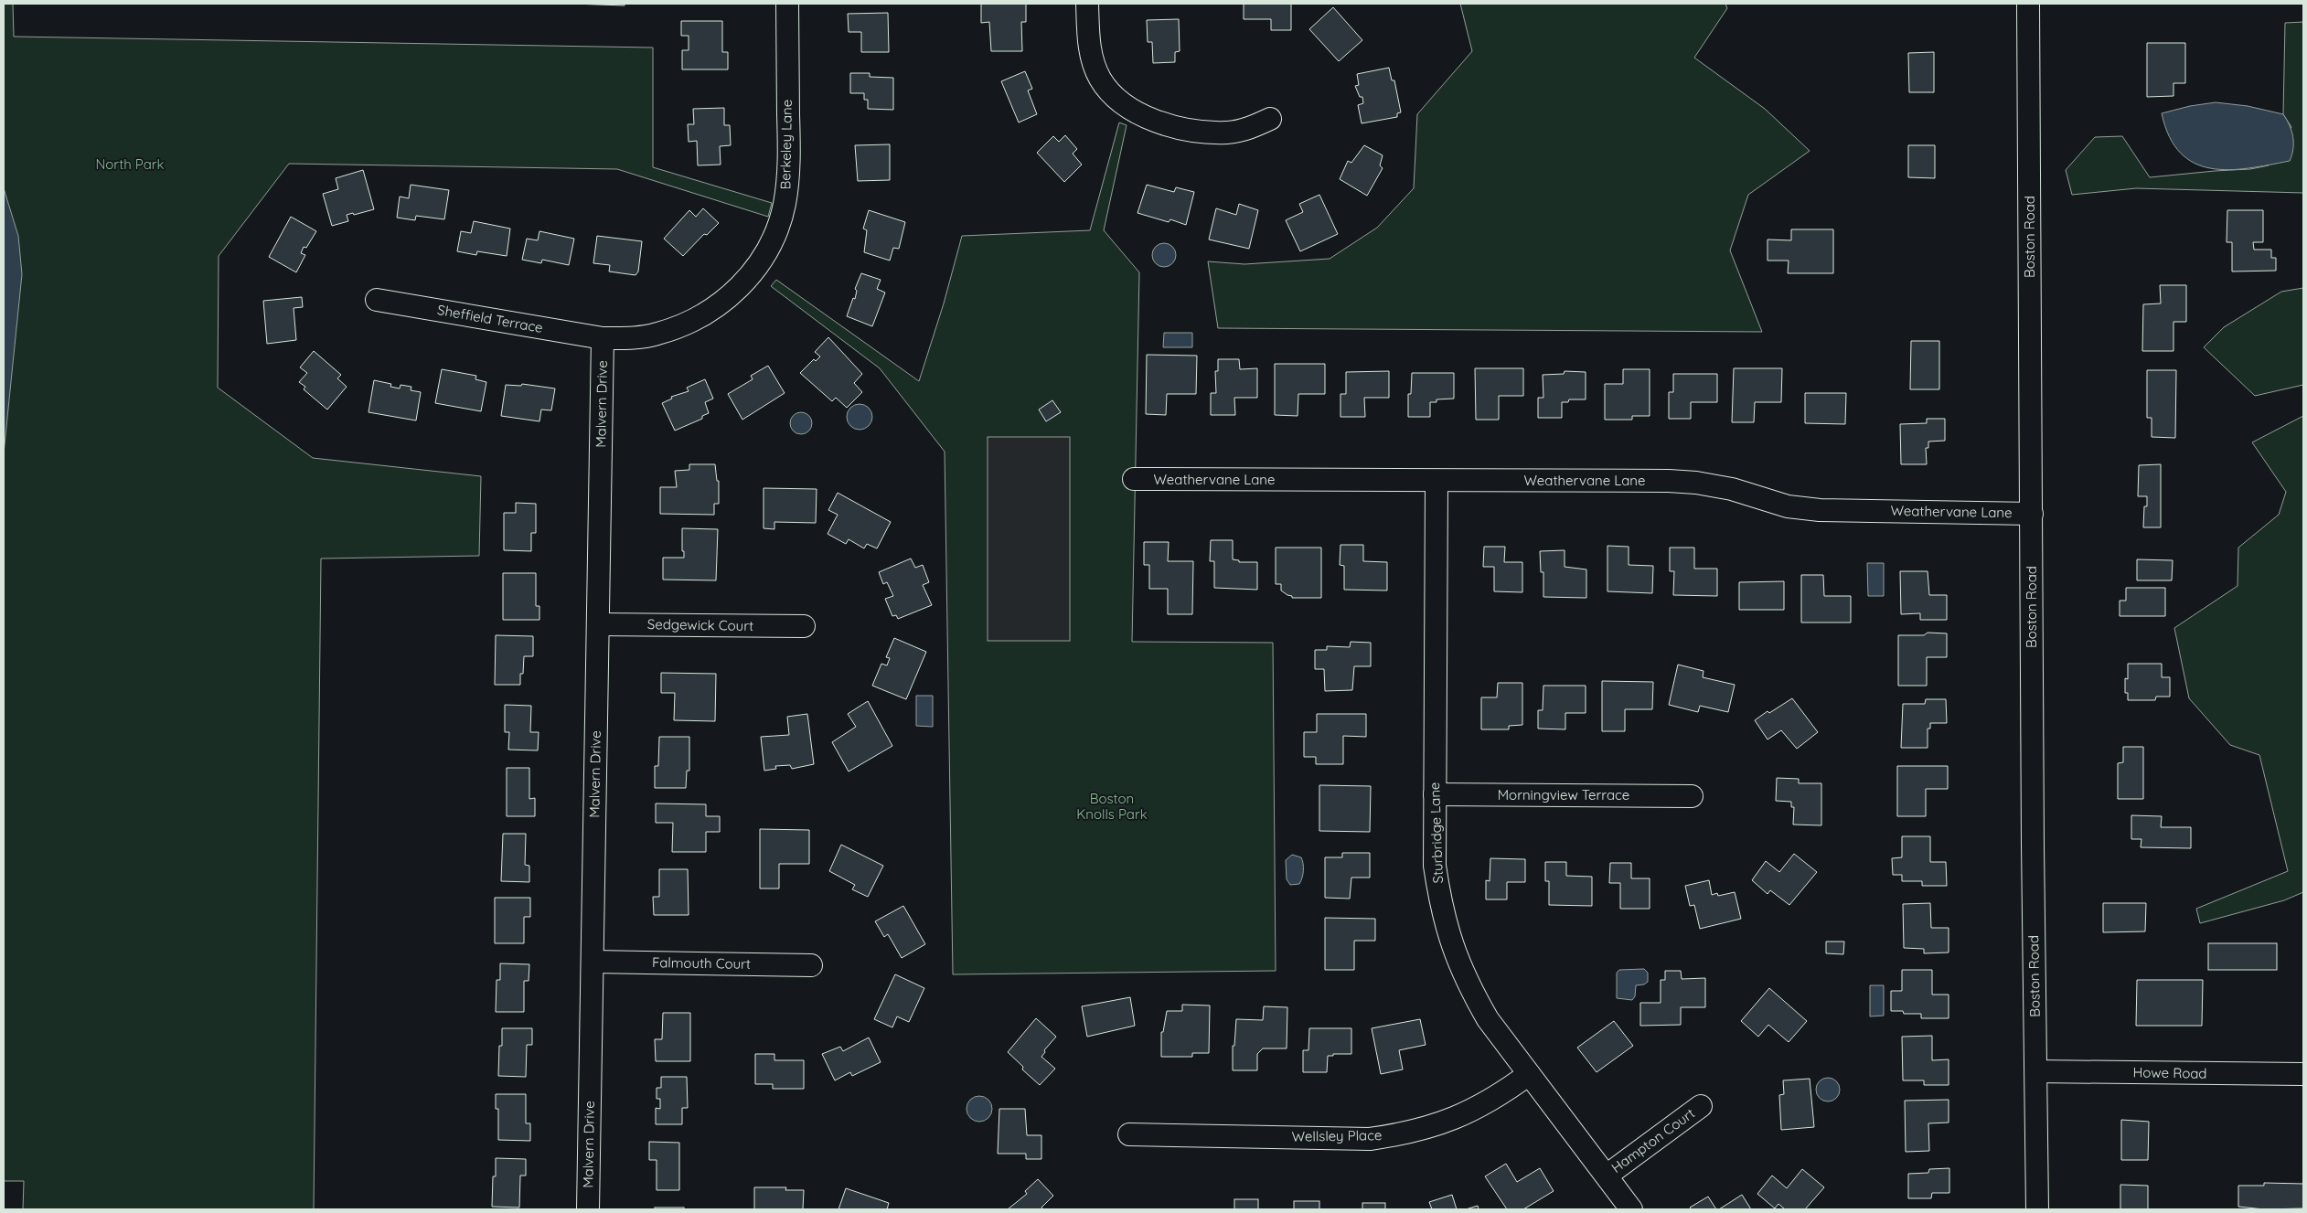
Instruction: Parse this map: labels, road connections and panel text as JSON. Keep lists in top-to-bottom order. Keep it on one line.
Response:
{"streets":{"street":["Berkeley Lane","Boston Road","Sheffield Terrace","Malvern Drive","Weathervane Lane","Sedgewick Court","Morningview Terrace","Sturbridge Lane","Falmouth Court","Howe Road","Wellsley Place","Hampton Court"]},"crossings":[["Berkeley Lane","Sheffield Terrace"],["Berkeley Lane","Malvern Drive"],["Boston Road","Weathervane Lane"],["Boston Road","Howe Road"],["Sheffield Terrace","Malvern Drive"],["Malvern Drive","Sedgewick Court"],["Malvern Drive","Falmouth Court"],["Weathervane Lane","Sturbridge Lane"],["Morningview Terrace","Sturbridge Lane"],["Sturbridge Lane","Wellsley Place"],["Sturbridge Lane","Hampton Court"]],"parks":["North Park","Boston Knolls Park"]}
